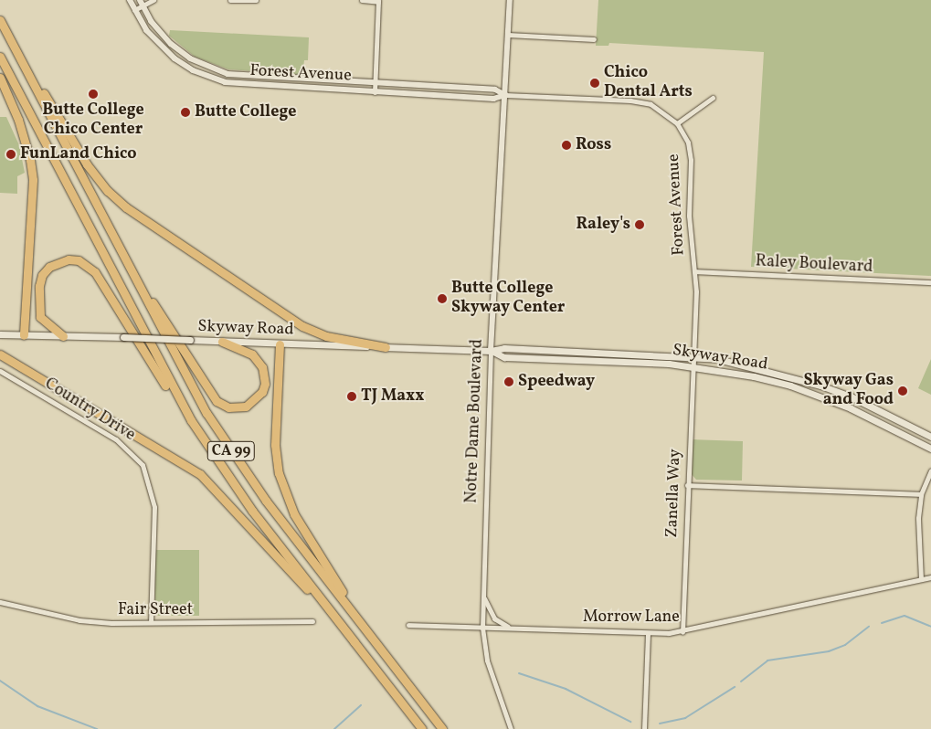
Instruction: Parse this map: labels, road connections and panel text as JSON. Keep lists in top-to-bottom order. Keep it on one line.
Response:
{"streets":{"highway":["CA 99"],"main road":["Skyway Road"],"street":["Forest Avenue","Raley Boulevard","Country Drive","Notre Dame Boulevard","Zanella Way","Fair Street","Morrow Lane"]},"crossings":[["Forest Avenue","Raley Boulevard"],["Forest Avenue","Skyway Road"],["Forest Avenue","Notre Dame Boulevard"],["Forest Avenue","Zanella Way"],["Skyway Road","Notre Dame Boulevard"],["Skyway Road","Zanella Way"],["Country Drive","Fair Street"],["Notre Dame Boulevard","Morrow Lane"],["Zanella Way","Morrow Lane"]],"places":["Chico Dental Arts","Butte College Chico Center","Butte College","Ross","FunLand Chico","Raley's","Butte College Skyway Center","Speedway","Skyway Gas and Food","TJ Maxx"]}
